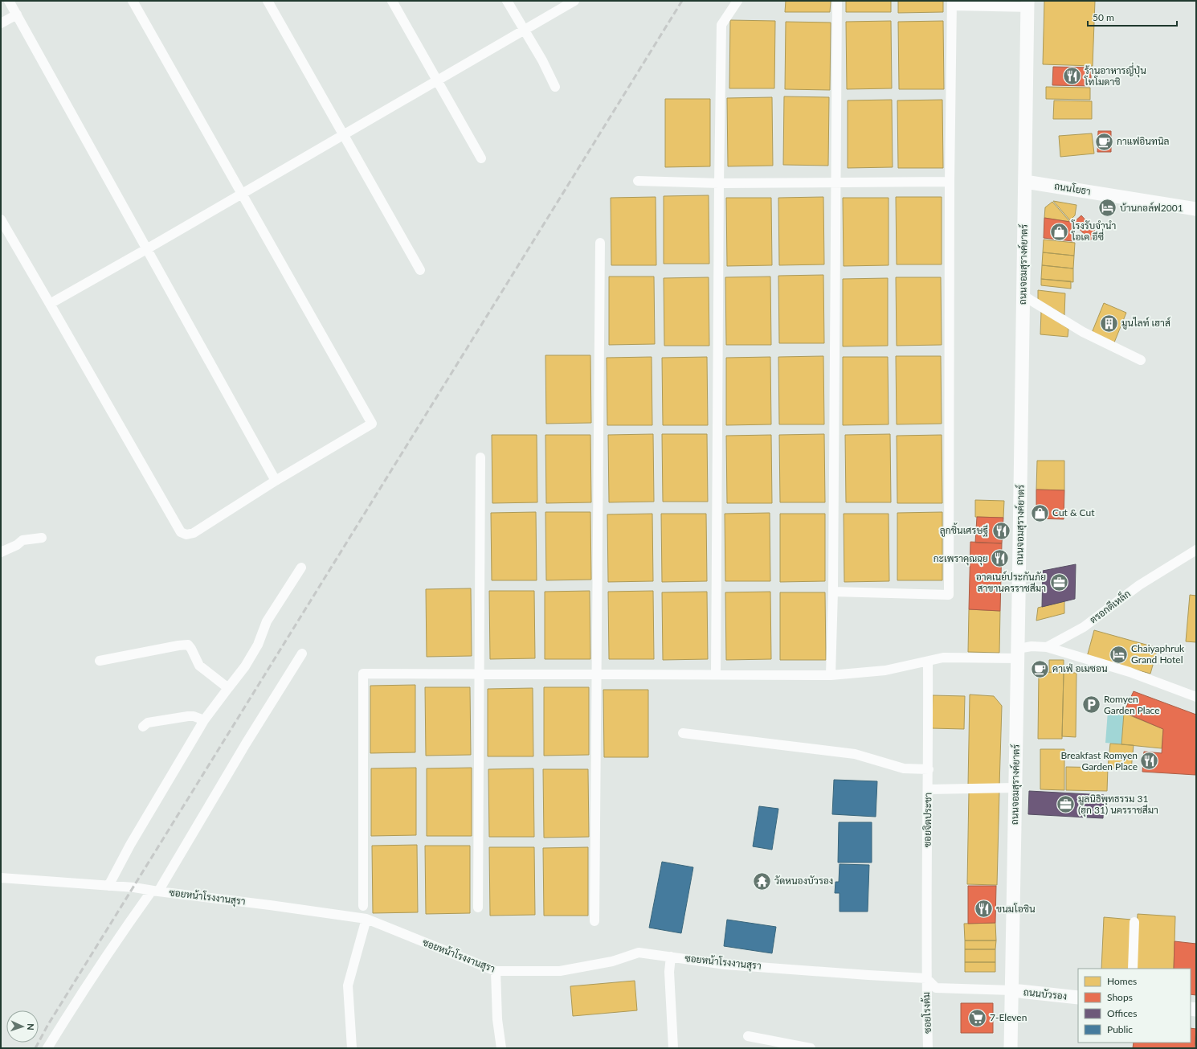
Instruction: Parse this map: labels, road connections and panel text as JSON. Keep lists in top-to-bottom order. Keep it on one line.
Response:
{"streets":{"main road":["ถนนโยธา","ถนนจอมสุรางค์ยาตร์","ถนนบัวรอง"],"street":["ตรอกตีเหล็ก","ซอยจิตประชา","ซอยหน้าโรงงานสุรา","ซอยโรงต้ม"]},"crossings":[["ถนนโยธา","ถนนจอมสุรางค์ยาตร์"],["ถนนจอมสุรางค์ยาตร์","ถนนบัวรอง"],["ซอยจิตประชา","ซอยหน้าโรงงานสุรา"],["ซอยจิตประชา","ซอยโรงต้ม"],["ซอยหน้าโรงงานสุรา","ซอยโรงต้ม"]],"places":{"restaurant":["ร้านอาหารญี่ปุ่น โทโมดาชิ","ลูกชิ้นเศรษฐี","กะเพราคุณฉุย","Breakfast Romyen Garden Place","ขนมโอชิน"],"cafe":["กาแฟอินทนิล","คาเฟ่ อเมซอน"],"hotel":["บ้านกอล์ฟ2001","Chaiyaphruk Grand Hotel"],"shop":["โรงรับจำนำ โอเค อีซี่","Cut & Cut"],"building":["มูนไลท์ เฮาส์"],"office":["อาคเนย์ประกันภัย สาขานครราชสีมา","มูลนิธิพุทธรรม 31 (ฮุก 31) นครราชสีมา"],"parking":["Romyen Garden Place"],"temple":["วัดหนองบัวรอง"],"supermarket":["7-Eleven"]},"legend":["Homes","Shops","Offices","Public"],"scale_bar":"50 m","north":"right"}
